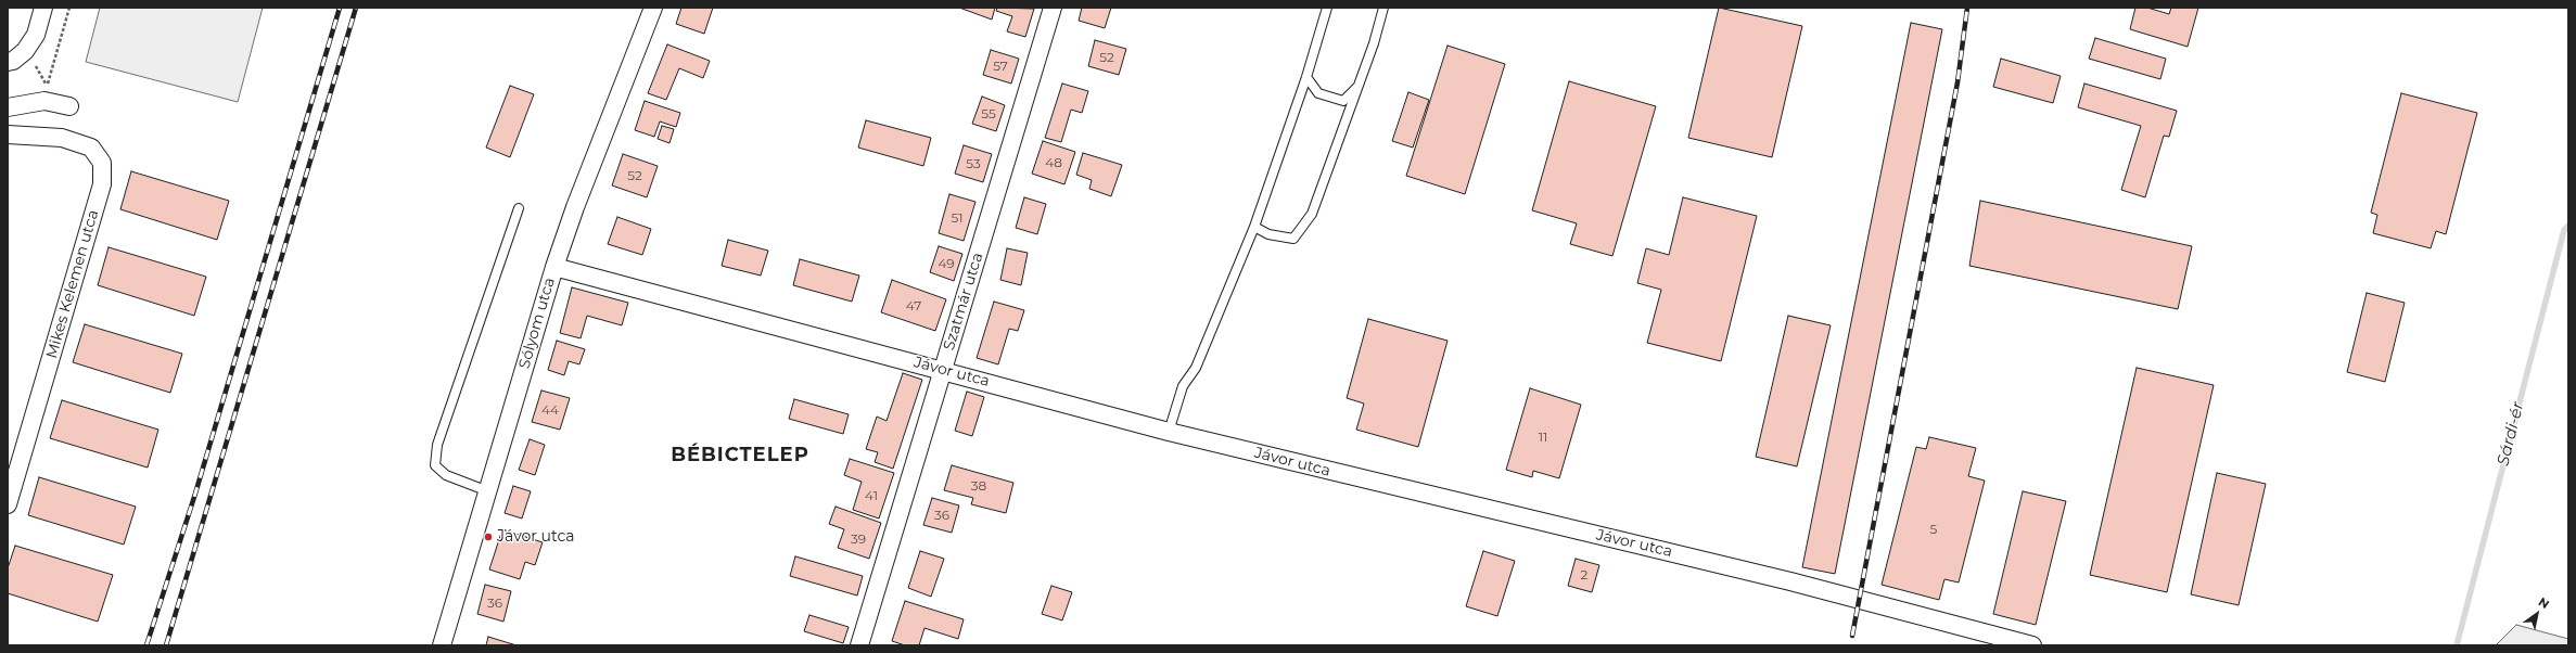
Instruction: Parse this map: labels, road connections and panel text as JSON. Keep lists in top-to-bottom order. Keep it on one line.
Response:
{"streets":{"street":["Mikes Kelemen utca","Szatmár utca","Sólyom utca","Jávor utca"]},"crossings":[["Szatmár utca","Jávor utca"],["Sólyom utca","Jávor utca"]],"districts":["BÉBICTELEP"],"water":["Sárdi-ér"],"places":["Jávor utca"],"house_numbers":["52","57","55","48","53","52","51","49","47","44","11","38","41","36","5","39","2","36"],"north":"top right"}
